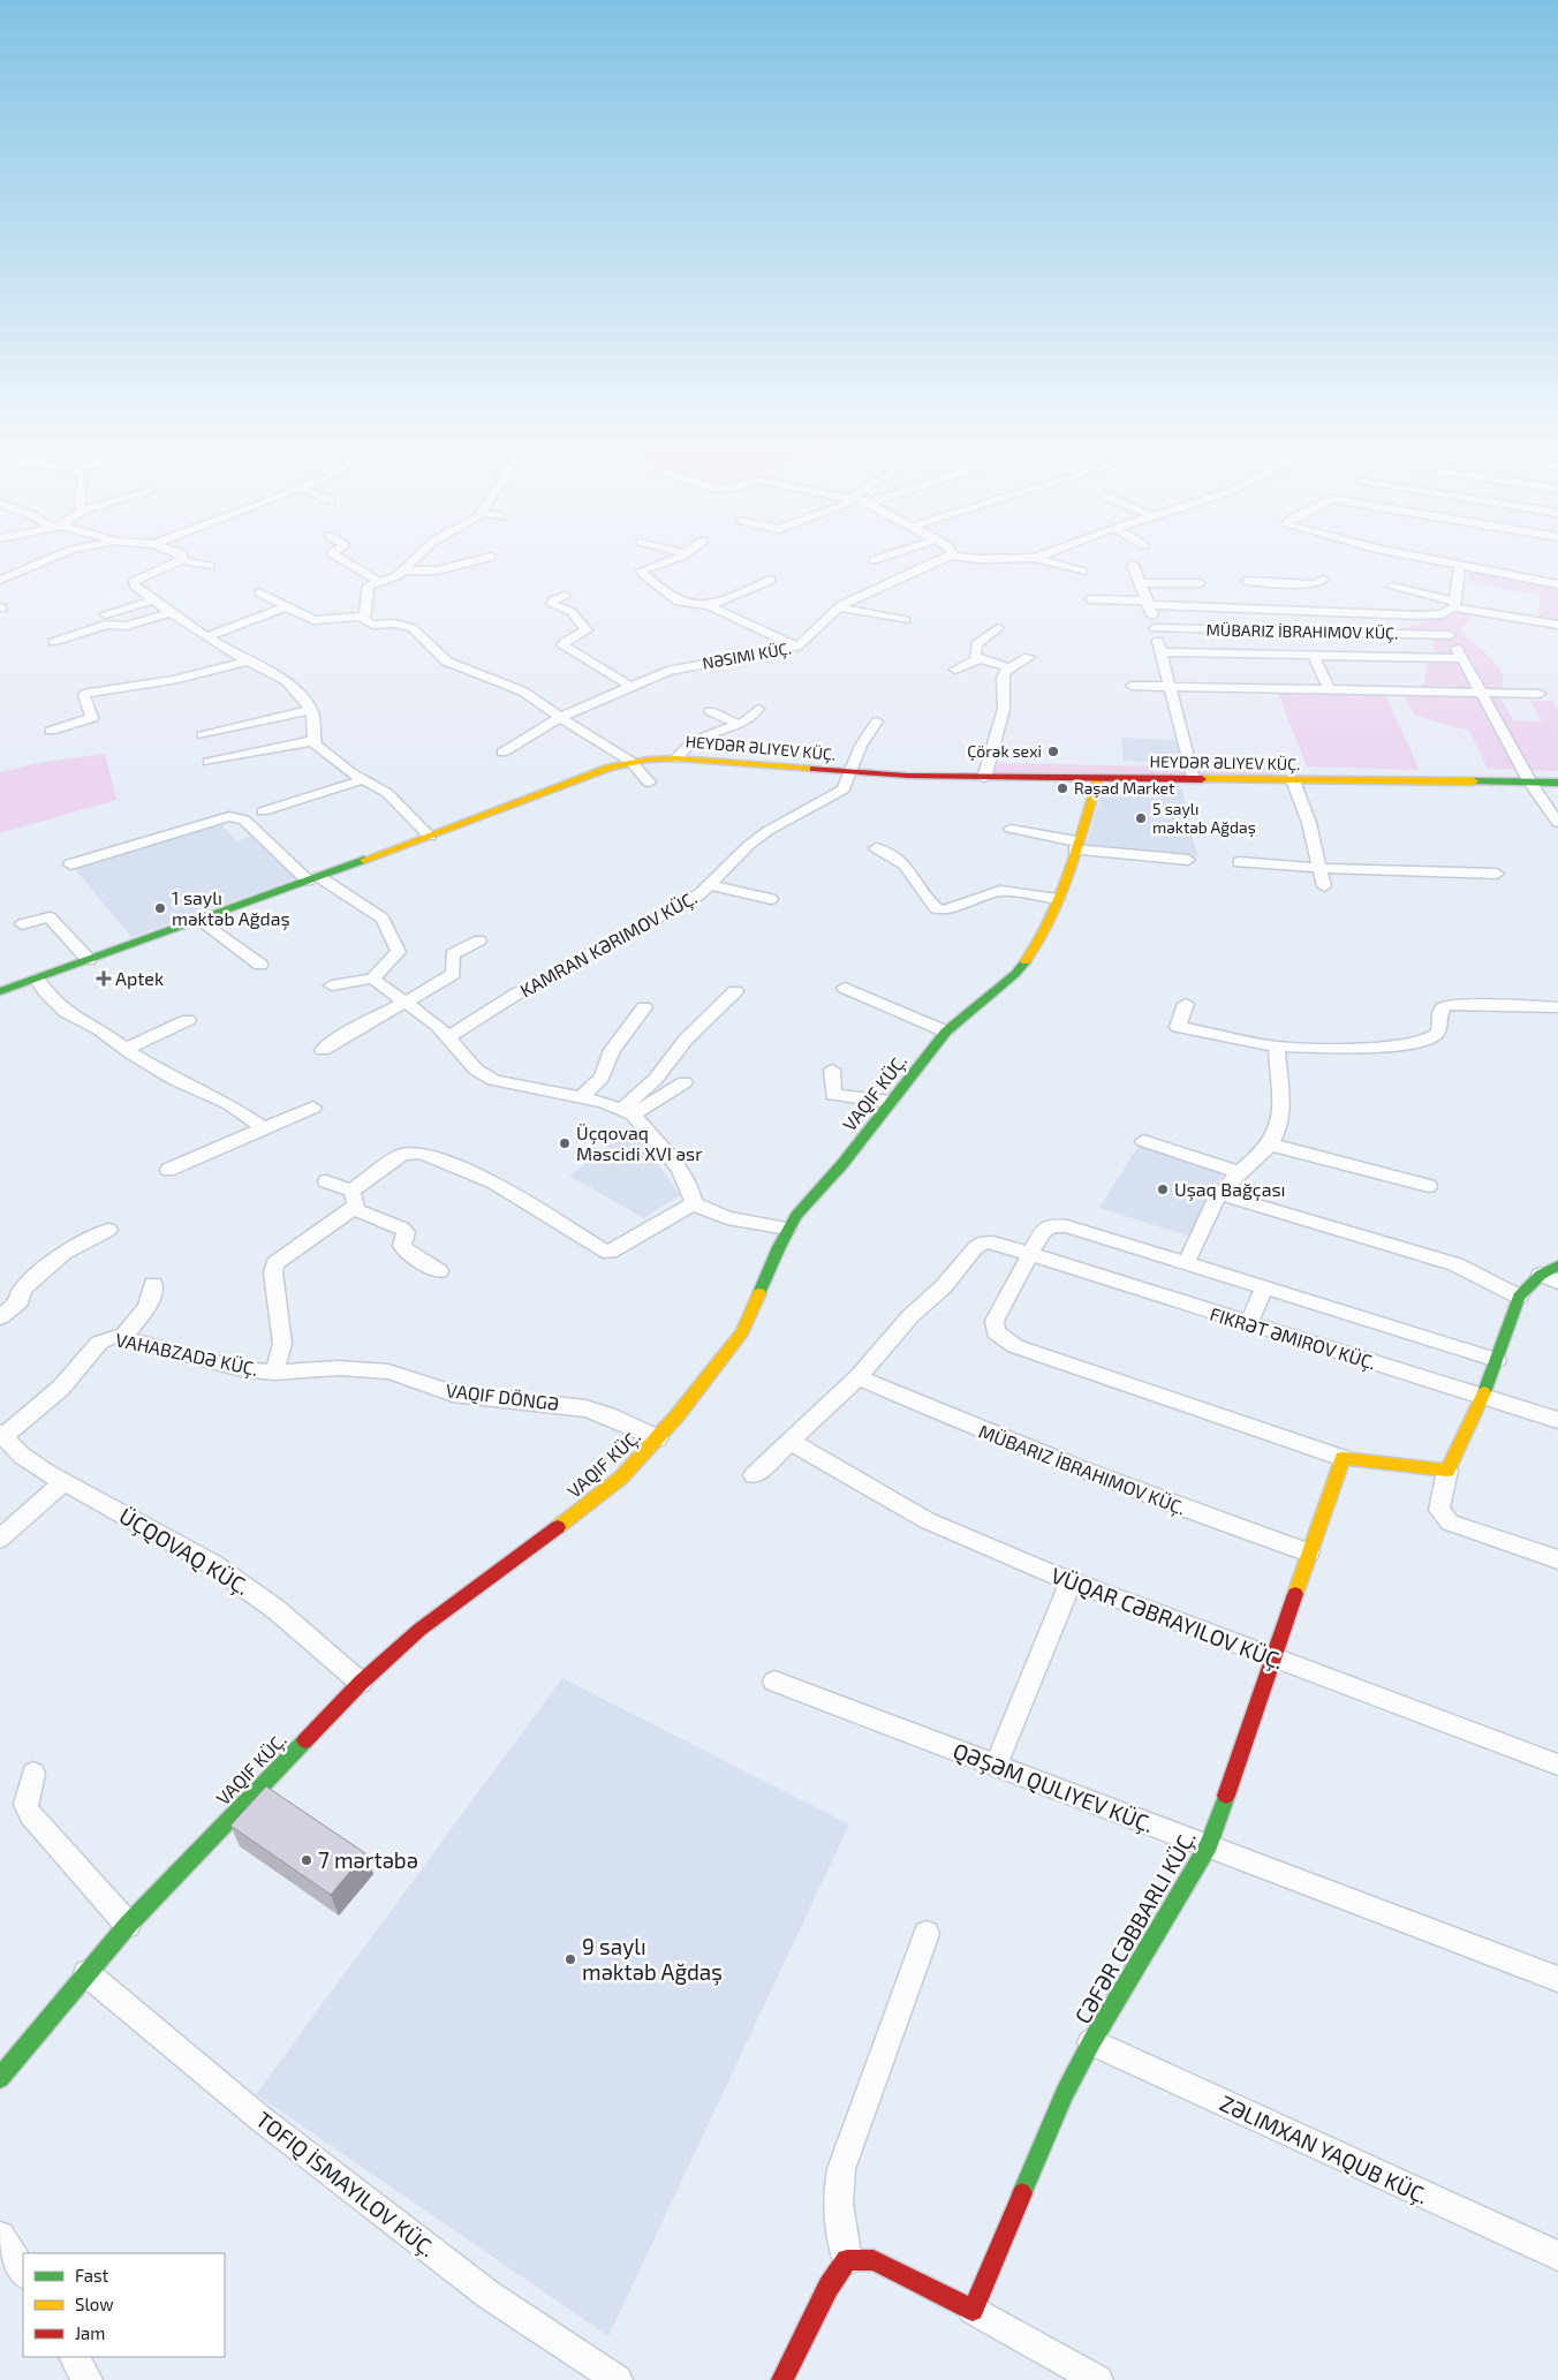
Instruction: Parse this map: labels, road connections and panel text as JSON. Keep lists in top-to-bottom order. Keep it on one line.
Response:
{"streets":{"street":["MÜBARIZ İBRAHIMOV KÜÇ.","NƏSIMI KÜÇ.","HEYDƏR ƏLIYEV KÜÇ.","KAMRAN KƏRIMOV KÜÇ.","VAQIF KÜÇ.","FIKRƏT ƏMIROV KÜÇ.","VAHABZADƏ KÜÇ.","VAQIF DÖNGƏ","ÜÇQOVAQ KÜÇ.","QƏŞƏM QULIYEV KÜÇ.","ZƏLIMXAN YAQUB KÜÇ."]},"crossings":[["MÜBARIZ İBRAHIMOV KÜÇ.","FIKRƏT ƏMIROV KÜÇ."],["HEYDƏR ƏLIYEV KÜÇ.","KAMRAN KƏRIMOV KÜÇ."],["HEYDƏR ƏLIYEV KÜÇ.","VAQIF KÜÇ."],["VAQIF KÜÇ.","VAQIF DÖNGƏ"],["VAQIF KÜÇ.","ÜÇQOVAQ KÜÇ."],["VAHABZADƏ KÜÇ.","VAQIF DÖNGƏ"],["VAHABZADƏ KÜÇ.","ÜÇQOVAQ KÜÇ."]],"places":{"other":["Çörək sexi","Rəşad Market","5 saylı məktəb Ağdaş","1 saylı məktəb Ağdaş","Üçqovaq Məscidi XVI əsr","Uşaq Bağçası","7 mərtəbə","9 saylı məktəb Ağdaş"],"health":["Aptek"]},"legend":["Fast","Slow","Jam"]}
